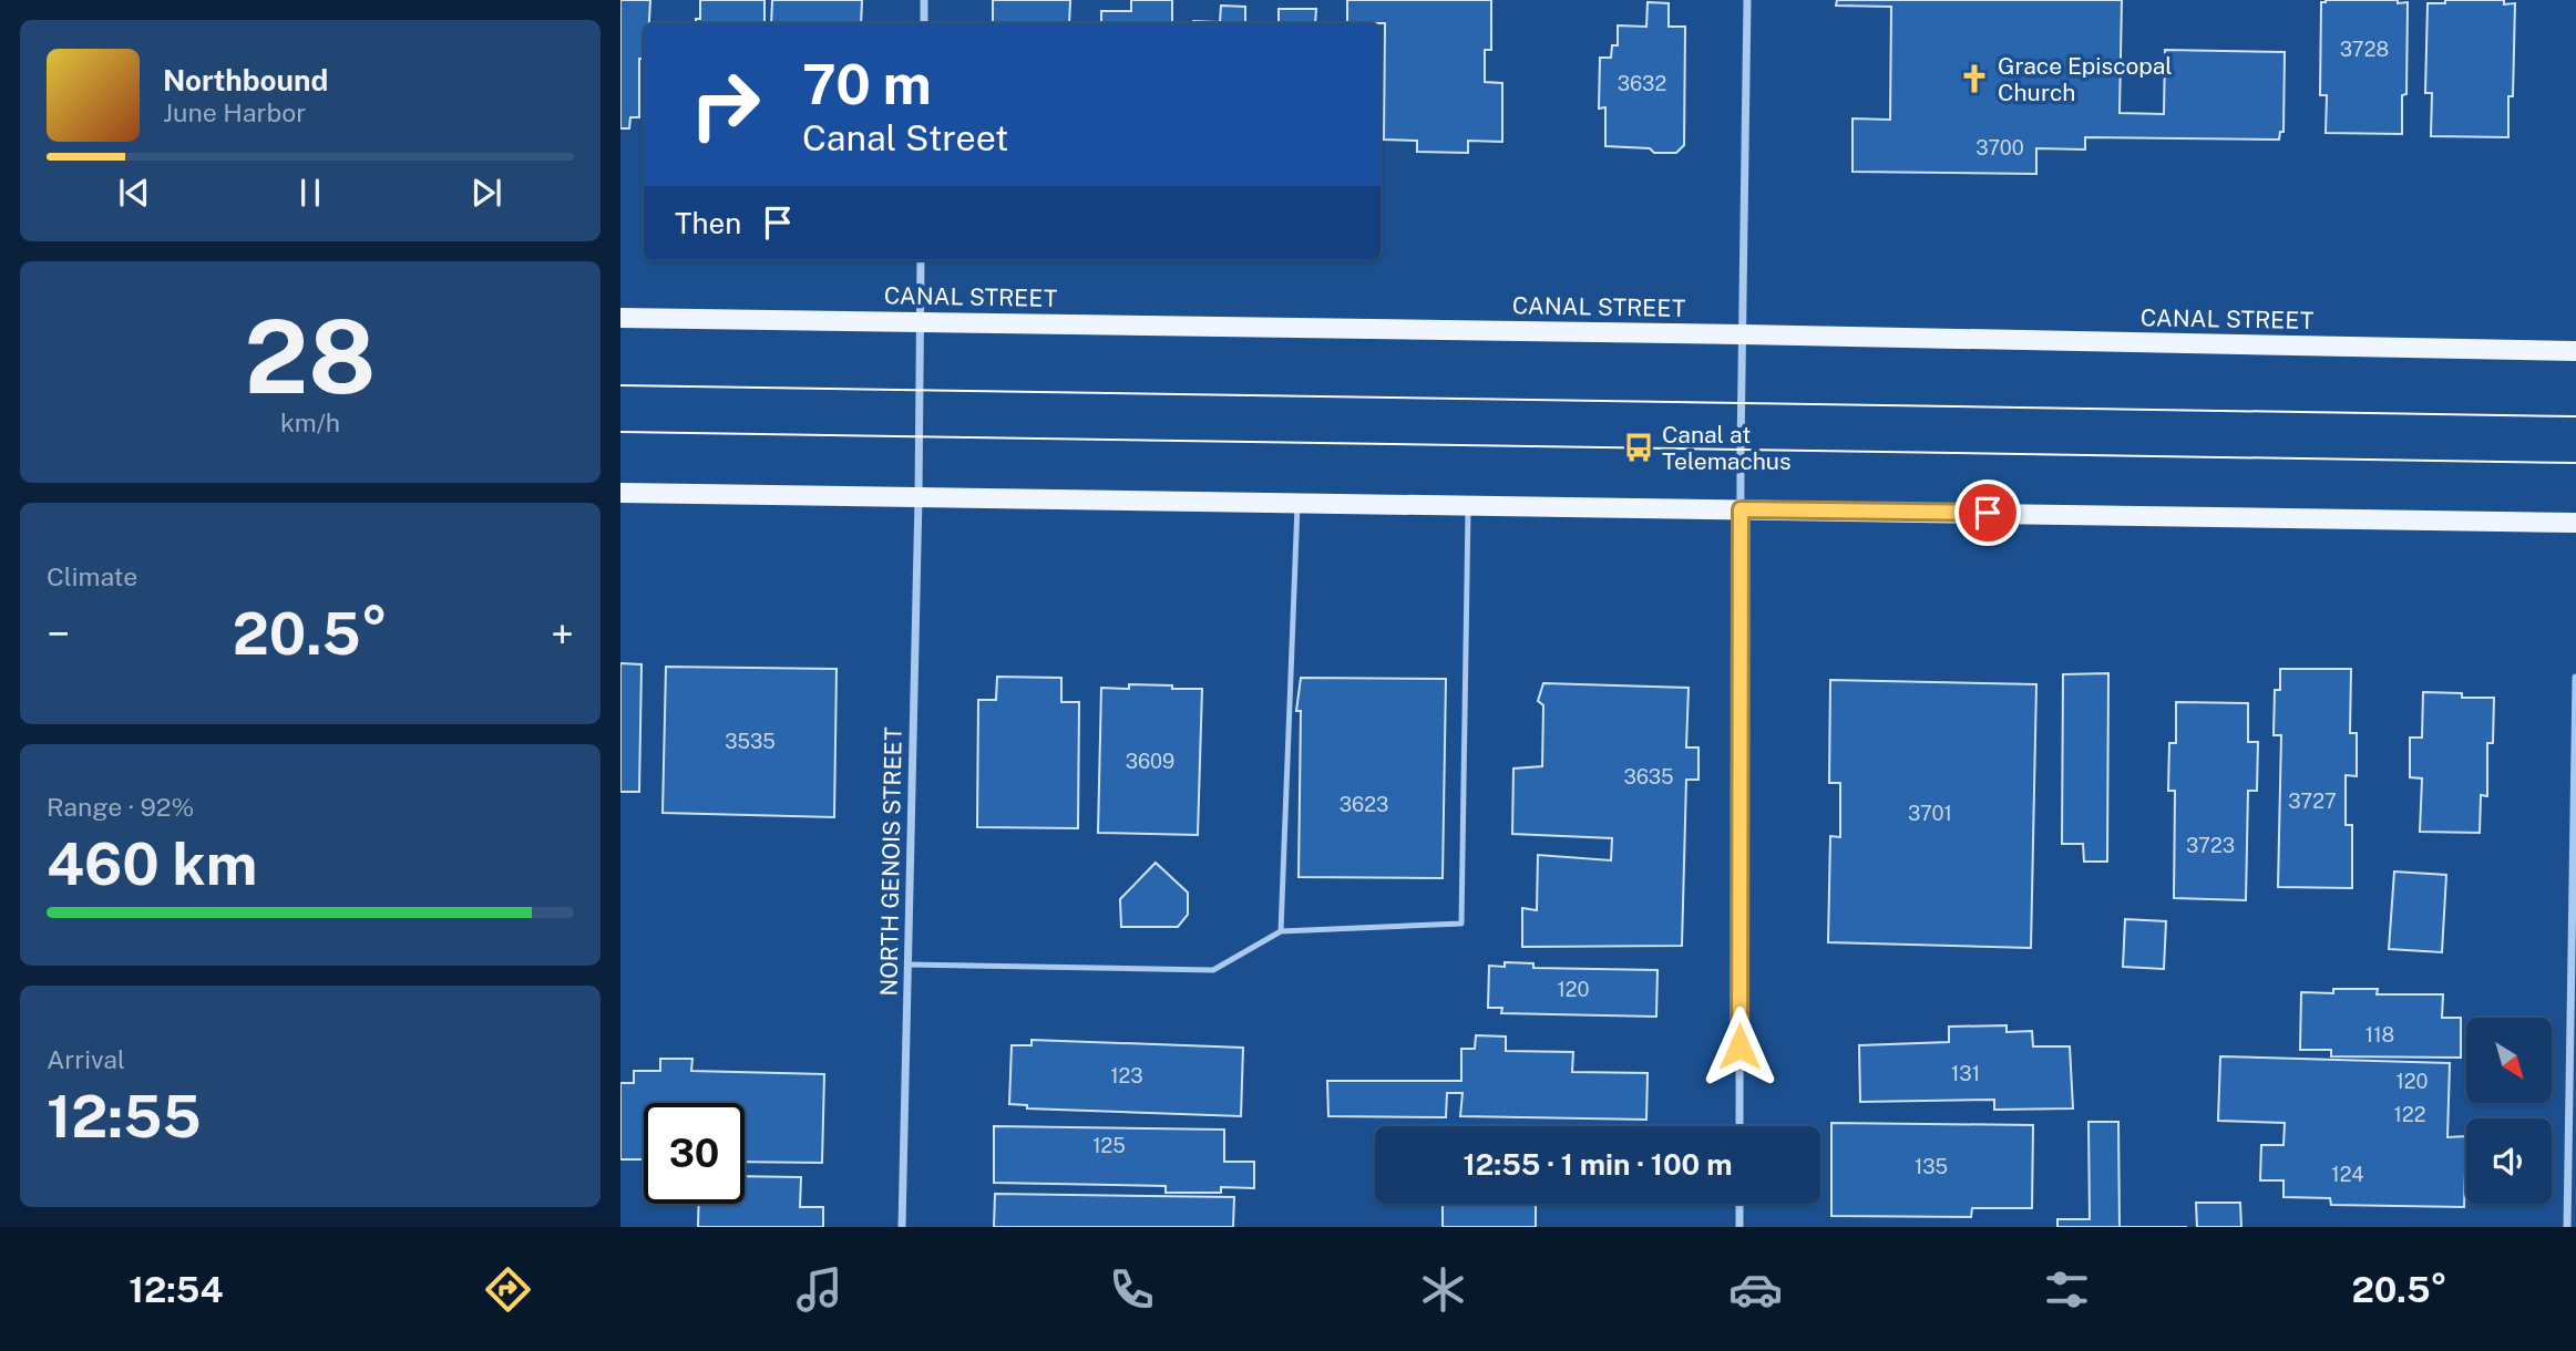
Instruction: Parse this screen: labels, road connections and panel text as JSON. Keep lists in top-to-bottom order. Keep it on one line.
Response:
{"streets":{"main road":["CANAL STREET"],"street":["NORTH GENOIS STREET"]},"crossings":[["CANAL STREET","NORTH GENOIS STREET"]],"places":{"church":["Grace Episcopal Church"],"bus stop":["Canal at Telemachus"]},"house_numbers":["3728","3632","3700","3535","3609","3635","3727","3623","3701","3723","120","118","131","123","120","122","125","135","124"],"north":"bottom right","page":{"turn":["70 m","Canal Street"],"song":["Northbound","June Harbor"],"then":"Then","tile":[["28","km/h"],"Climate",["Range · 92%","460 km"],["Arrival","12:55"]],"heat":["−","20.5°","+"],"limit":"30","trip":"12:55 · 1 min · 100 m","tabs":["12:54","20.5°"]}}
